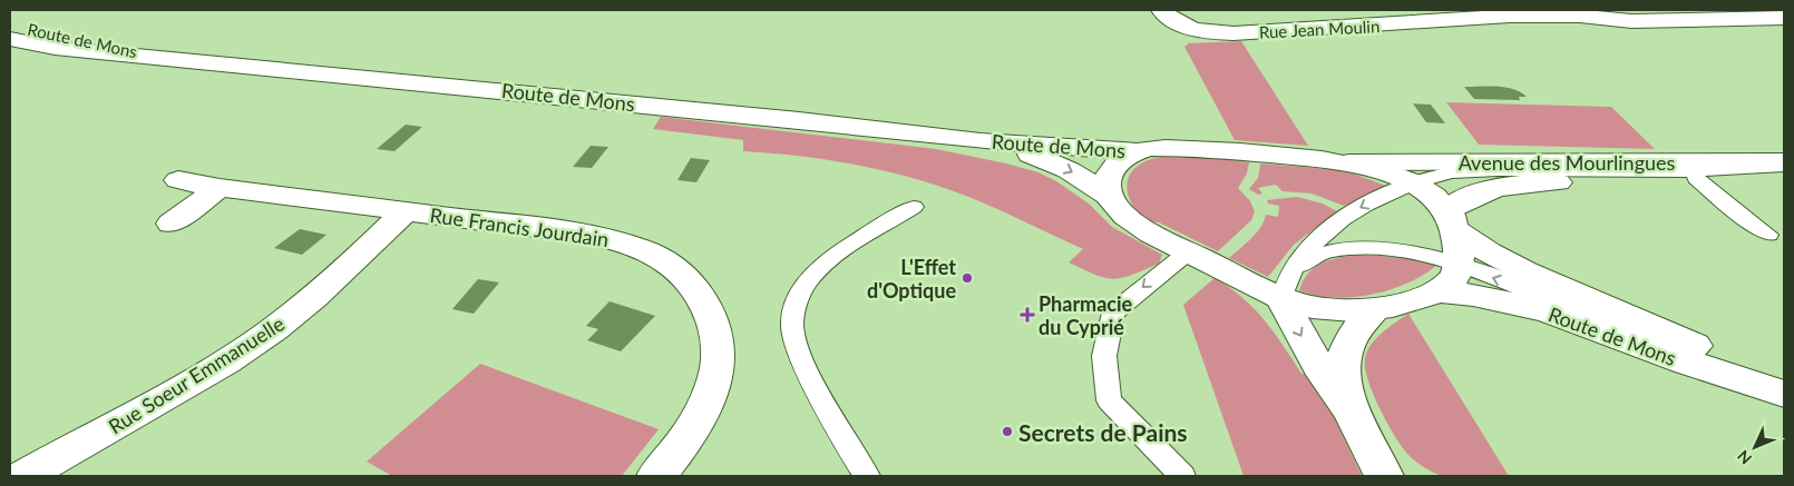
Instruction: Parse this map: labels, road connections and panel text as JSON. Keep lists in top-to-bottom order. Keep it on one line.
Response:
{"streets":{"street":["Rue Jean Moulin","Route de Mons","Avenue des Mourlingues","Rue Francis Jourdain","Rue Soeur Emmanuelle"]},"crossings":[["Route de Mons","Avenue des Mourlingues"],["Rue Francis Jourdain","Rue Soeur Emmanuelle"]],"places":{"other":["L'Effet d'Optique","Secrets de Pains"],"health":["Pharmacie du Cyprié"]},"north":"bottom left"}
